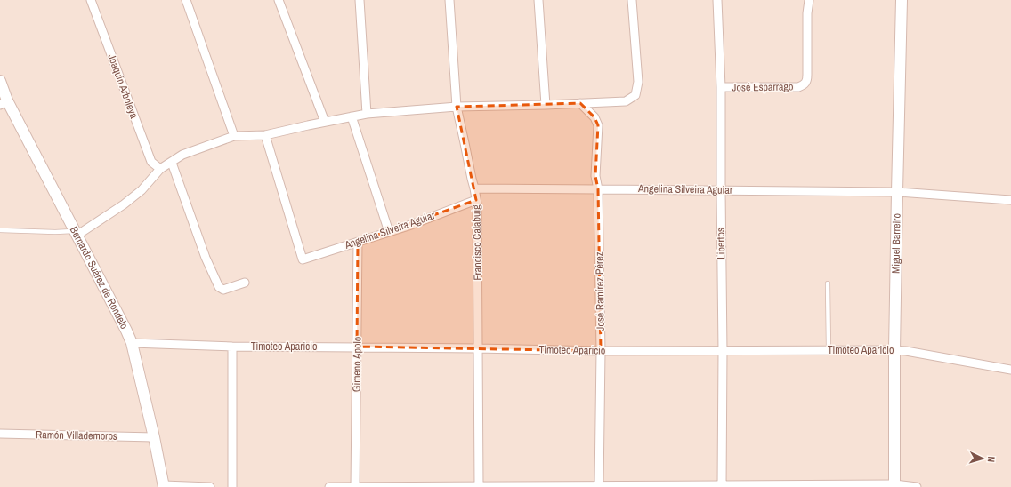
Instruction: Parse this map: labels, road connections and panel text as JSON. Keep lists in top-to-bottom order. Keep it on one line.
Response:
{"streets":{"street":["Joaquín Arboleya","José Esparrago","Angelina Silveira Aguiar","Francisco Calabuig","Libertos","Miguel Barreiro","Bernardo Suárez de Rondelo","José Ramírez Pérez","Timoteo Aparicio","Gimeno Apolo","Ramón Villademoros"]},"crossings":[["José Esparrago","Libertos"],["Angelina Silveira Aguiar","Francisco Calabuig"],["Angelina Silveira Aguiar","Libertos"],["Angelina Silveira Aguiar","Miguel Barreiro"],["Angelina Silveira Aguiar","José Ramírez Pérez"],["Angelina Silveira Aguiar","Gimeno Apolo"],["Francisco Calabuig","Timoteo Aparicio"],["Libertos","Timoteo Aparicio"],["Miguel Barreiro","Timoteo Aparicio"],["Bernardo Suárez de Rondelo","Timoteo Aparicio"],["Bernardo Suárez de Rondelo","Ramón Villademoros"],["José Ramírez Pérez","Timoteo Aparicio"],["Timoteo Aparicio","Gimeno Apolo"]],"north":"right"}
